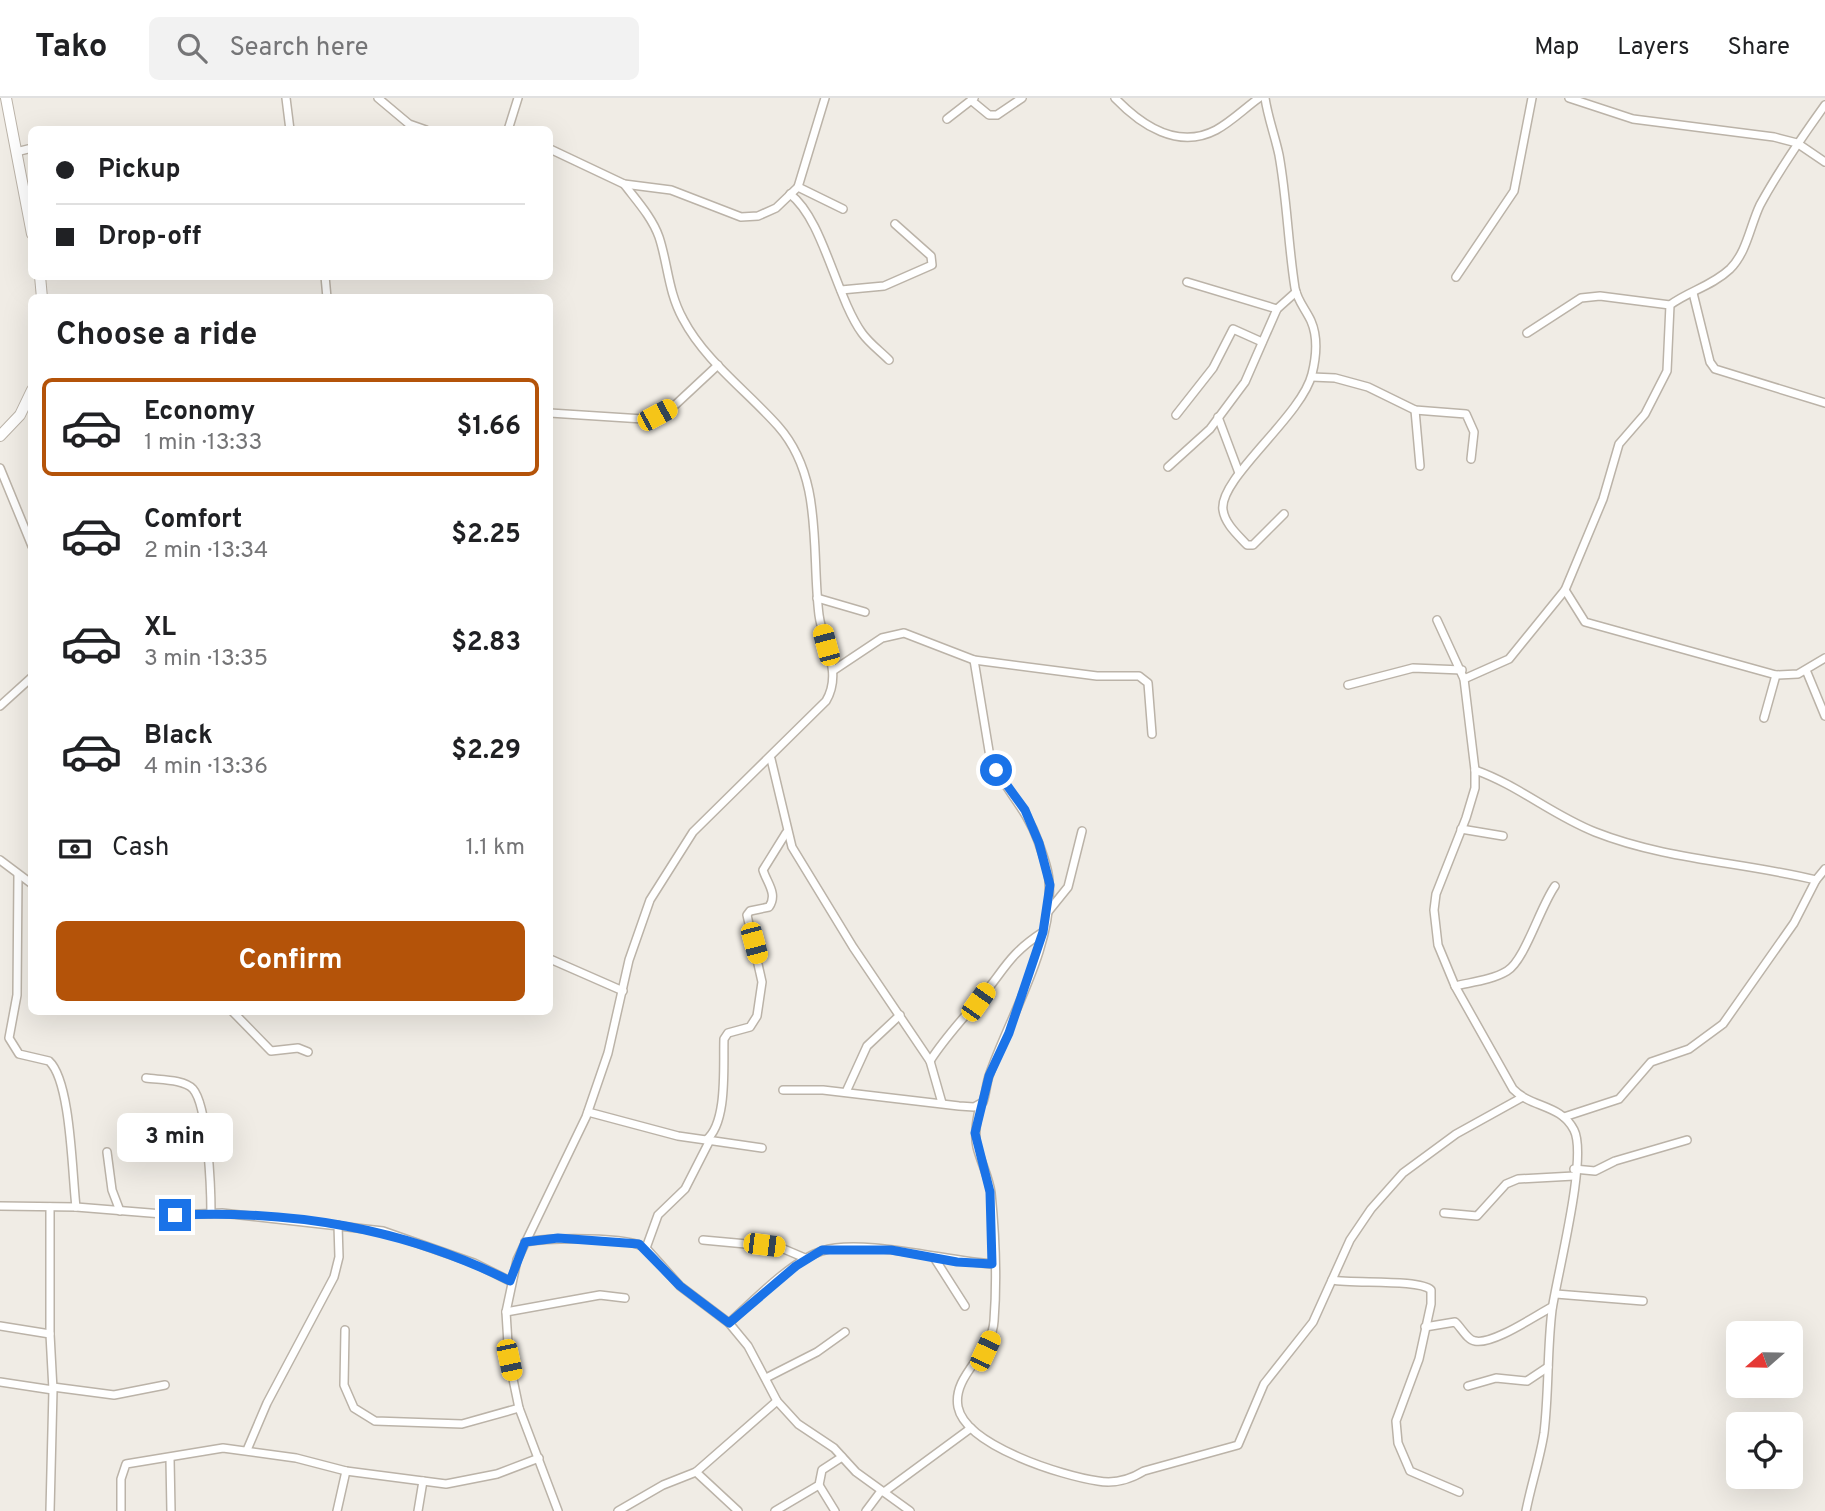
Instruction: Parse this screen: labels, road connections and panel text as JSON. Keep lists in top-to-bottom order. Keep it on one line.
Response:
{"north":"left","page":{"header":"Tako","search":"Search here","nav":["Map","Layers","Share"],"banner":["Pickup","Drop-off"],"heading":"Choose a ride","list":[{"name":"Economy","note":"1 min · 13:33","value":"$1.66"},{"name":"Comfort","note":"2 min · 13:34","value":"$2.25"},{"name":"XL","note":"3 min · 13:35","value":"$2.83"},{"name":"Black","note":"4 min · 13:36","value":"$2.29"}],"pay":["Cash","1.1 km"],"buttons":"Confirm","bubble":"3 min"}}
